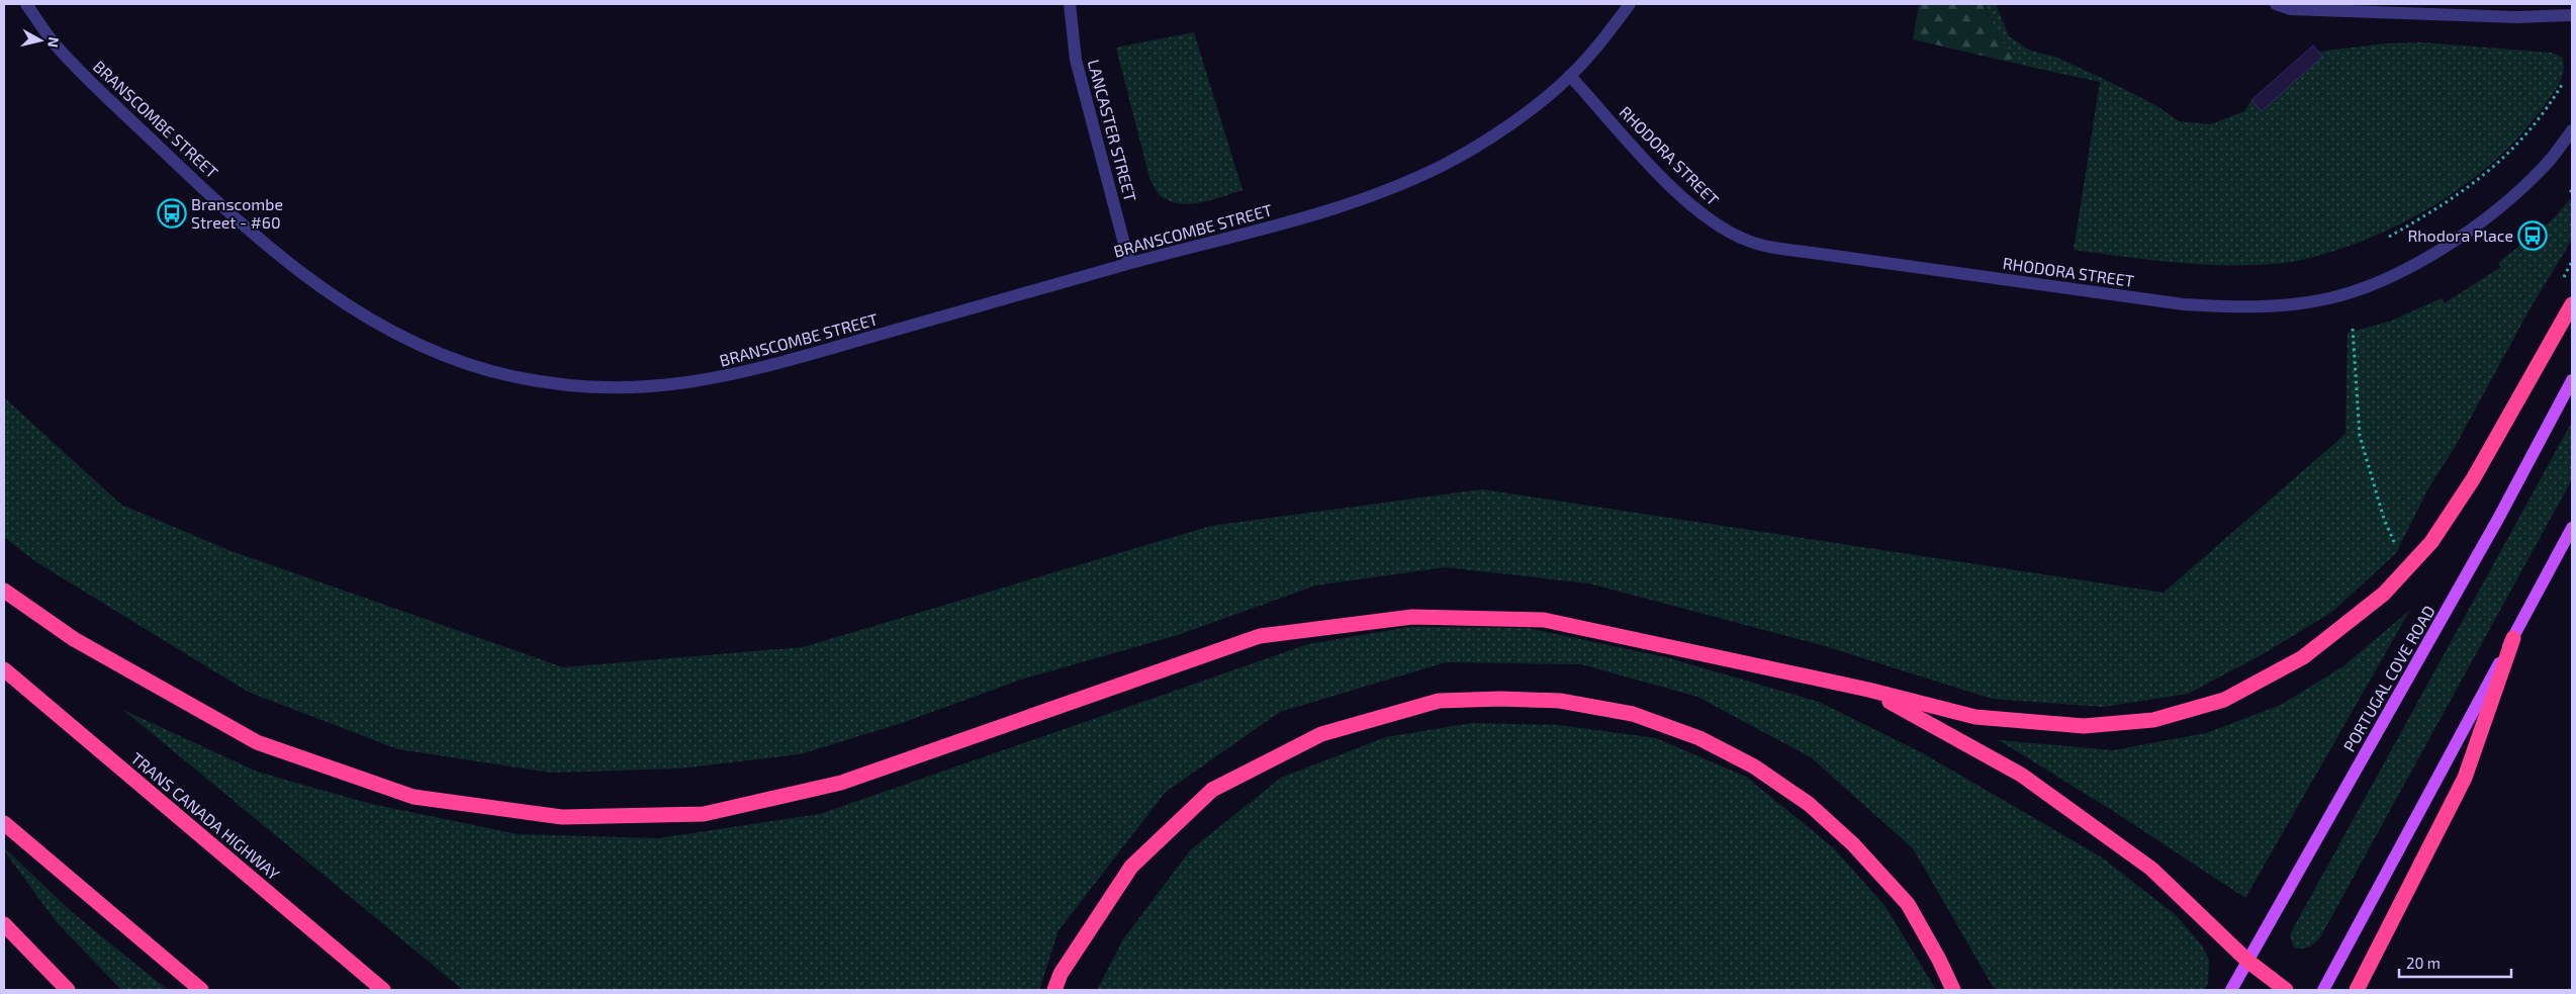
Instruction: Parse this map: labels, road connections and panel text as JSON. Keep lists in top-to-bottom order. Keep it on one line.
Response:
{"streets":{"highway":["TRANS CANADA HIGHWAY"],"main road":["PORTUGAL COVE ROAD"],"street":["BRANSCOMBE STREET","LANCASTER STREET","RHODORA STREET"]},"crossings":[["BRANSCOMBE STREET","LANCASTER STREET"],["BRANSCOMBE STREET","RHODORA STREET"]],"places":{"bus stop":["Branscombe Street - #60","Rhodora Place"]},"scale_bar":"20 m","north":"right"}
